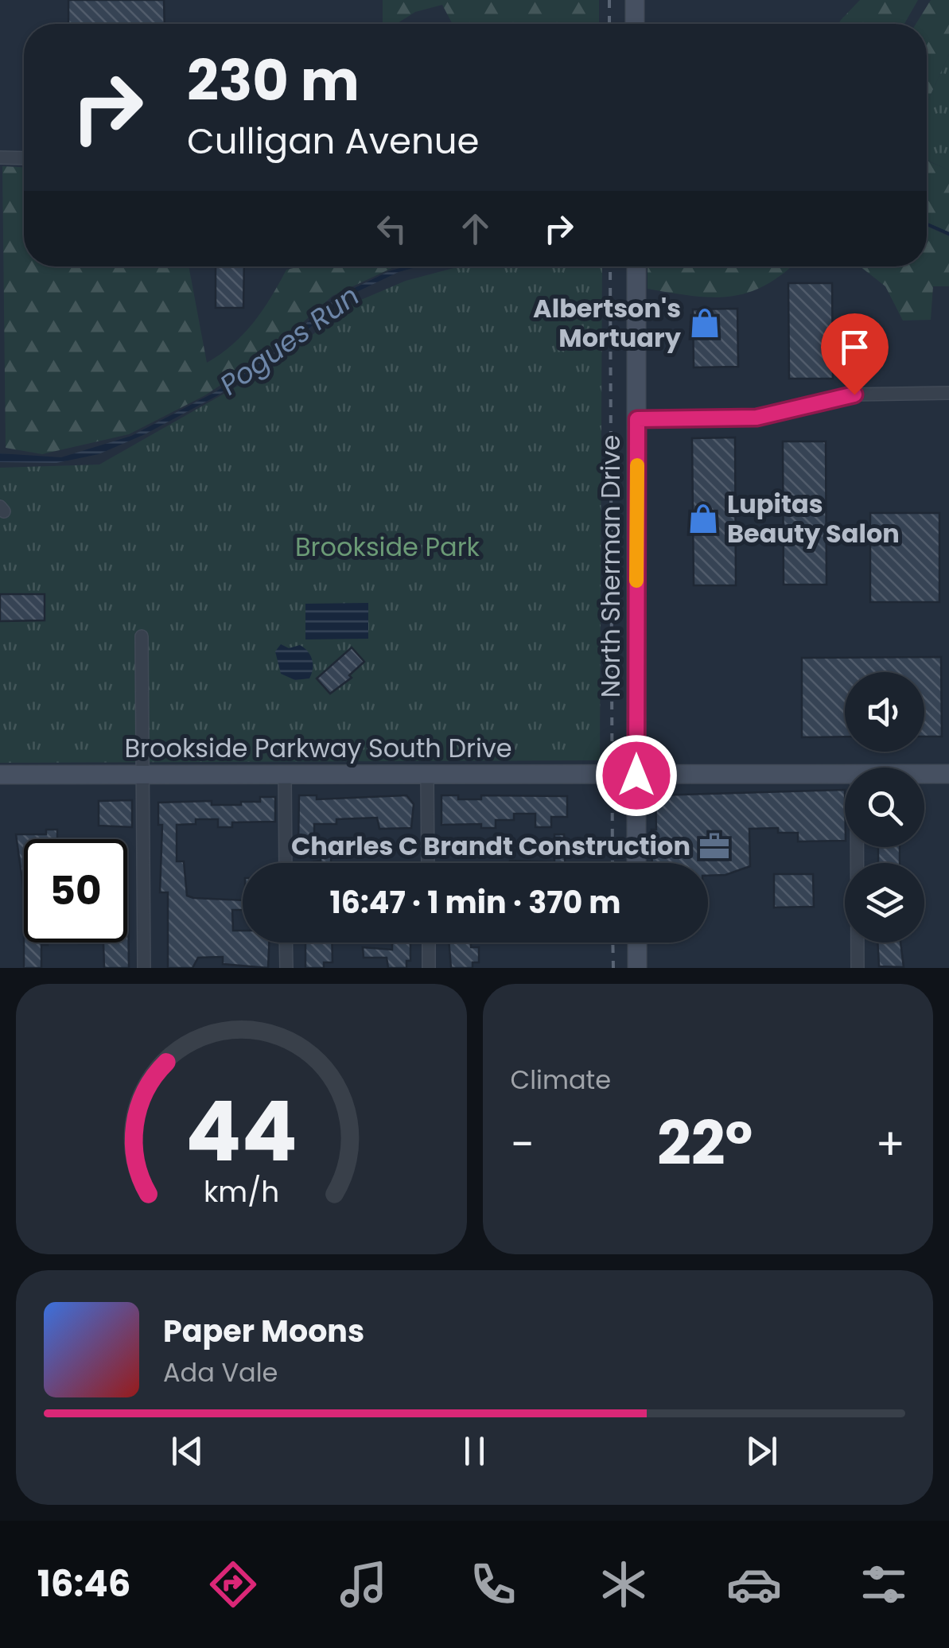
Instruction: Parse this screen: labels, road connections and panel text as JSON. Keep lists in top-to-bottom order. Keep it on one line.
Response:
{"streets":{"main road":["North Sherman Drive","Brookside Parkway South Drive"]},"crossings":[["North Sherman Drive","Brookside Parkway South Drive"]],"water":["Pogues Run"],"parks":["Brookside Park"],"places":{"shop":["Albertson's Mortuary","Lupitas Beauty Salon"],"office":["Charles C Brandt Construction"]},"page":{"turn":["230 m","Culligan Avenue"],"limit":"50","trip":"16:47 · 1 min · 370 m","tile":"Climate","heat":["−","22°","+"],"song":["Paper Moons","Ada Vale"],"tabs":"16:46","gauge":["44","km/h"]}}
